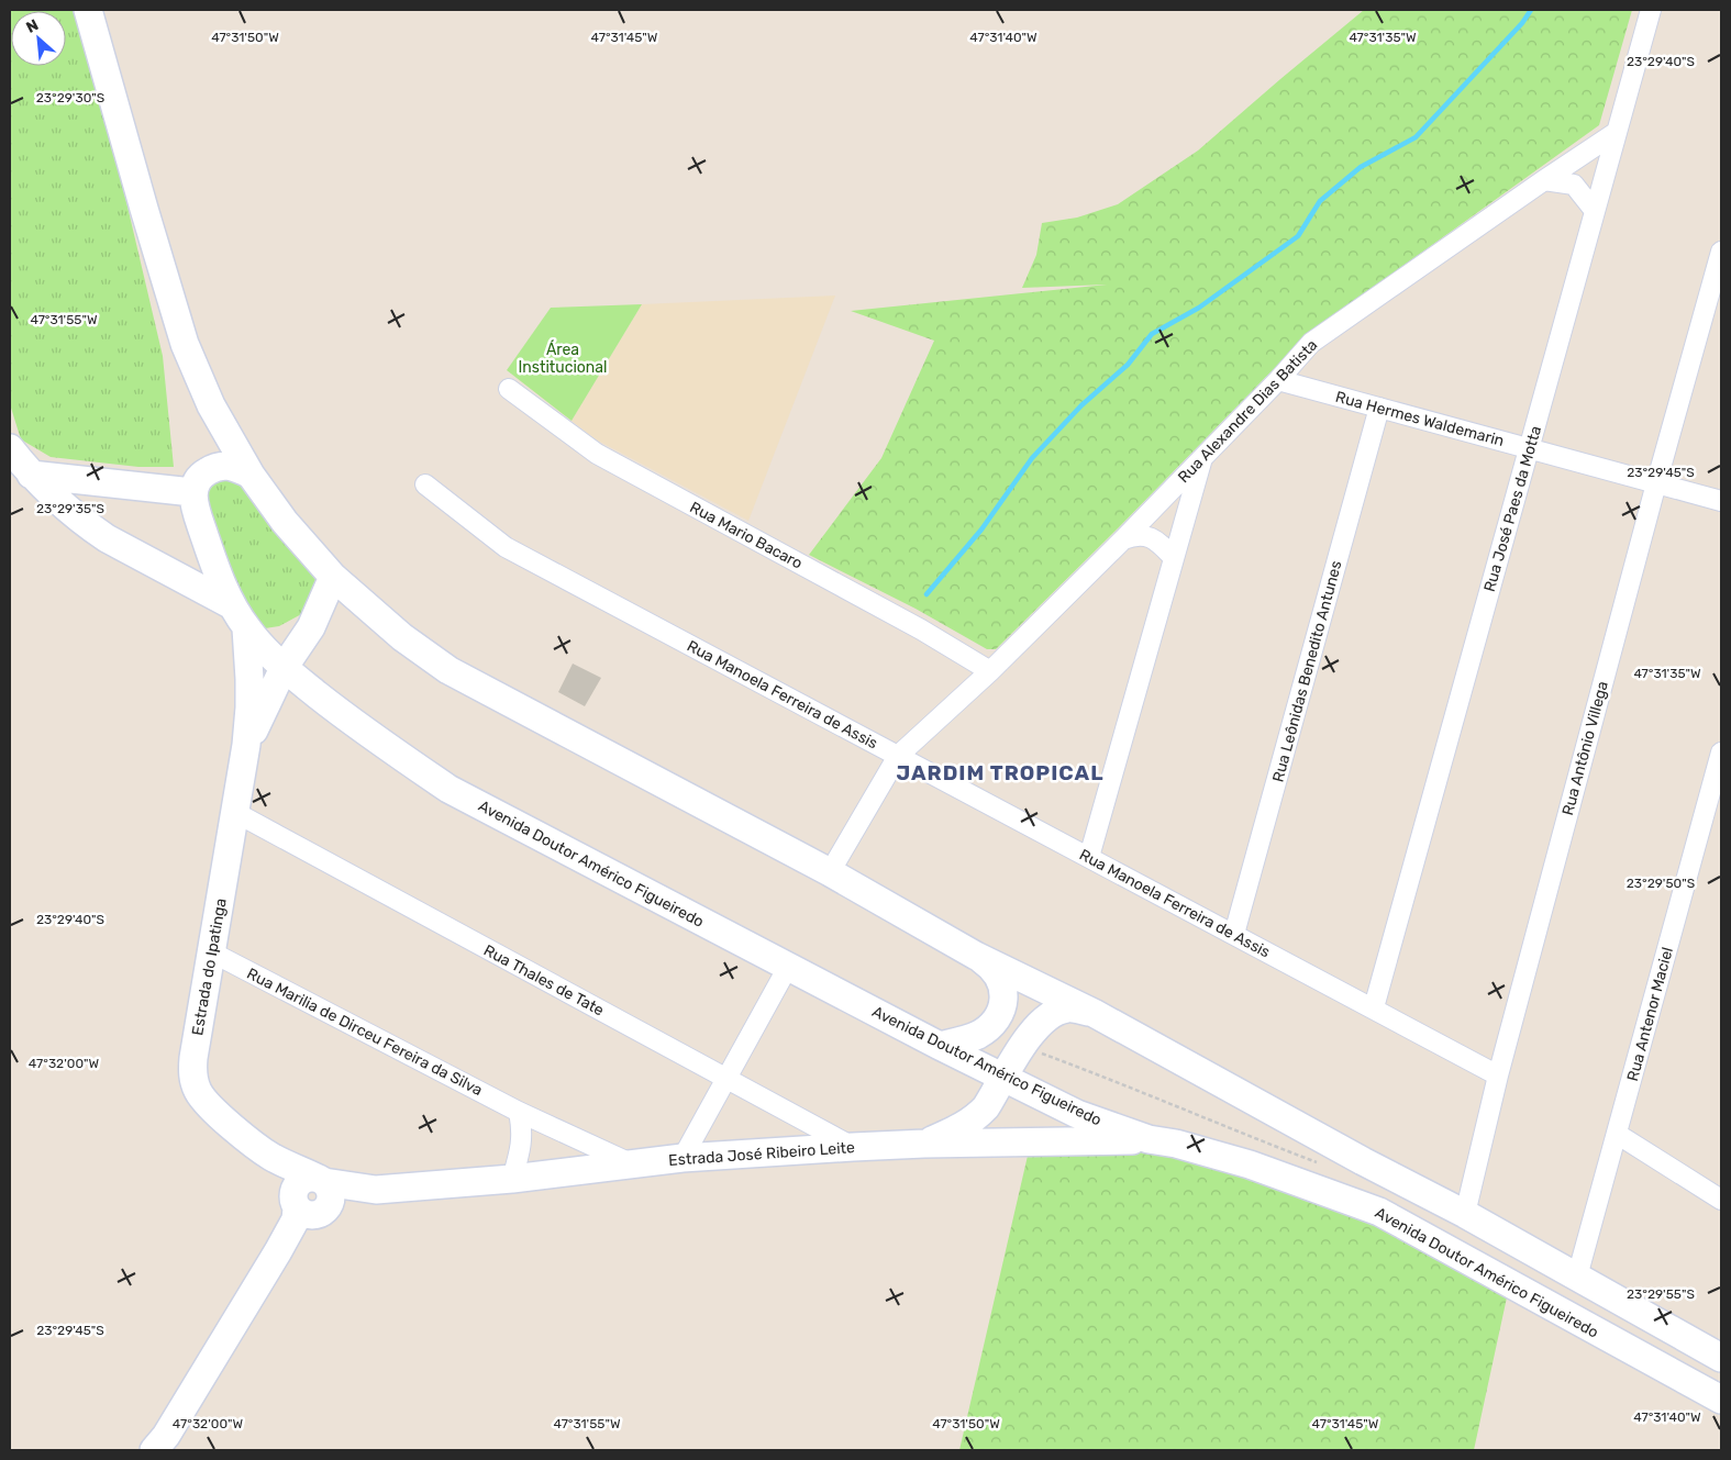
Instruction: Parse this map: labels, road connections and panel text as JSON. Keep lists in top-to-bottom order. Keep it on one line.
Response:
{"streets":{"main road":["Avenida Doutor Américo Figueiredo","Estrada do Ipatinga","Estrada José Ribeiro Leite"],"street":["Rua Alexandre Dias Batista","Rua Hermes Waldemarin","Rua José Paes da Motta","Rua Mario Bacaro","Rua Leônidas Benedito Antunes","Rua Manoela Ferreira de Assis","Rua Antônio Villega","Rua Thales de Tate","Rua Antenor Maciel","Rua Marilia de Dirceu Fereira da Silva"]},"crossings":[["Rua Alexandre Dias Batista","Rua Hermes Waldemarin"],["Rua Alexandre Dias Batista","Rua José Paes da Motta"],["Rua Alexandre Dias Batista","Rua Mario Bacaro"],["Rua Alexandre Dias Batista","Rua Manoela Ferreira de Assis"],["Rua Hermes Waldemarin","Rua José Paes da Motta"],["Rua Hermes Waldemarin","Rua Leônidas Benedito Antunes"],["Rua Hermes Waldemarin","Rua Antônio Villega"],["Rua José Paes da Motta","Rua Manoela Ferreira de Assis"],["Rua Leônidas Benedito Antunes","Rua Manoela Ferreira de Assis"],["Rua Manoela Ferreira de Assis","Rua Antônio Villega"],["Avenida Doutor Américo Figueiredo","Estrada do Ipatinga"],["Avenida Doutor Américo Figueiredo","Estrada José Ribeiro Leite"],["Estrada do Ipatinga","Rua Thales de Tate"],["Estrada do Ipatinga","Rua Marilia de Dirceu Fereira da Silva"],["Estrada do Ipatinga","Estrada José Ribeiro Leite"],["Rua Thales de Tate","Estrada José Ribeiro Leite"],["Rua Marilia de Dirceu Fereira da Silva","Estrada José Ribeiro Leite"]],"districts":["JARDIM TROPICAL"],"parks":["Área Institucional"],"north":"top left","coordinates":["47°31'50\"W","47°31'45\"W","47°31'40\"W","47°31'35\"W","23°29'40\"S","23°29'30\"S","47°31'55\"W","23°29'45\"S","23°29'35\"S","23°29'50\"S","47°32'00\"W","23°29'55\"S"]}
